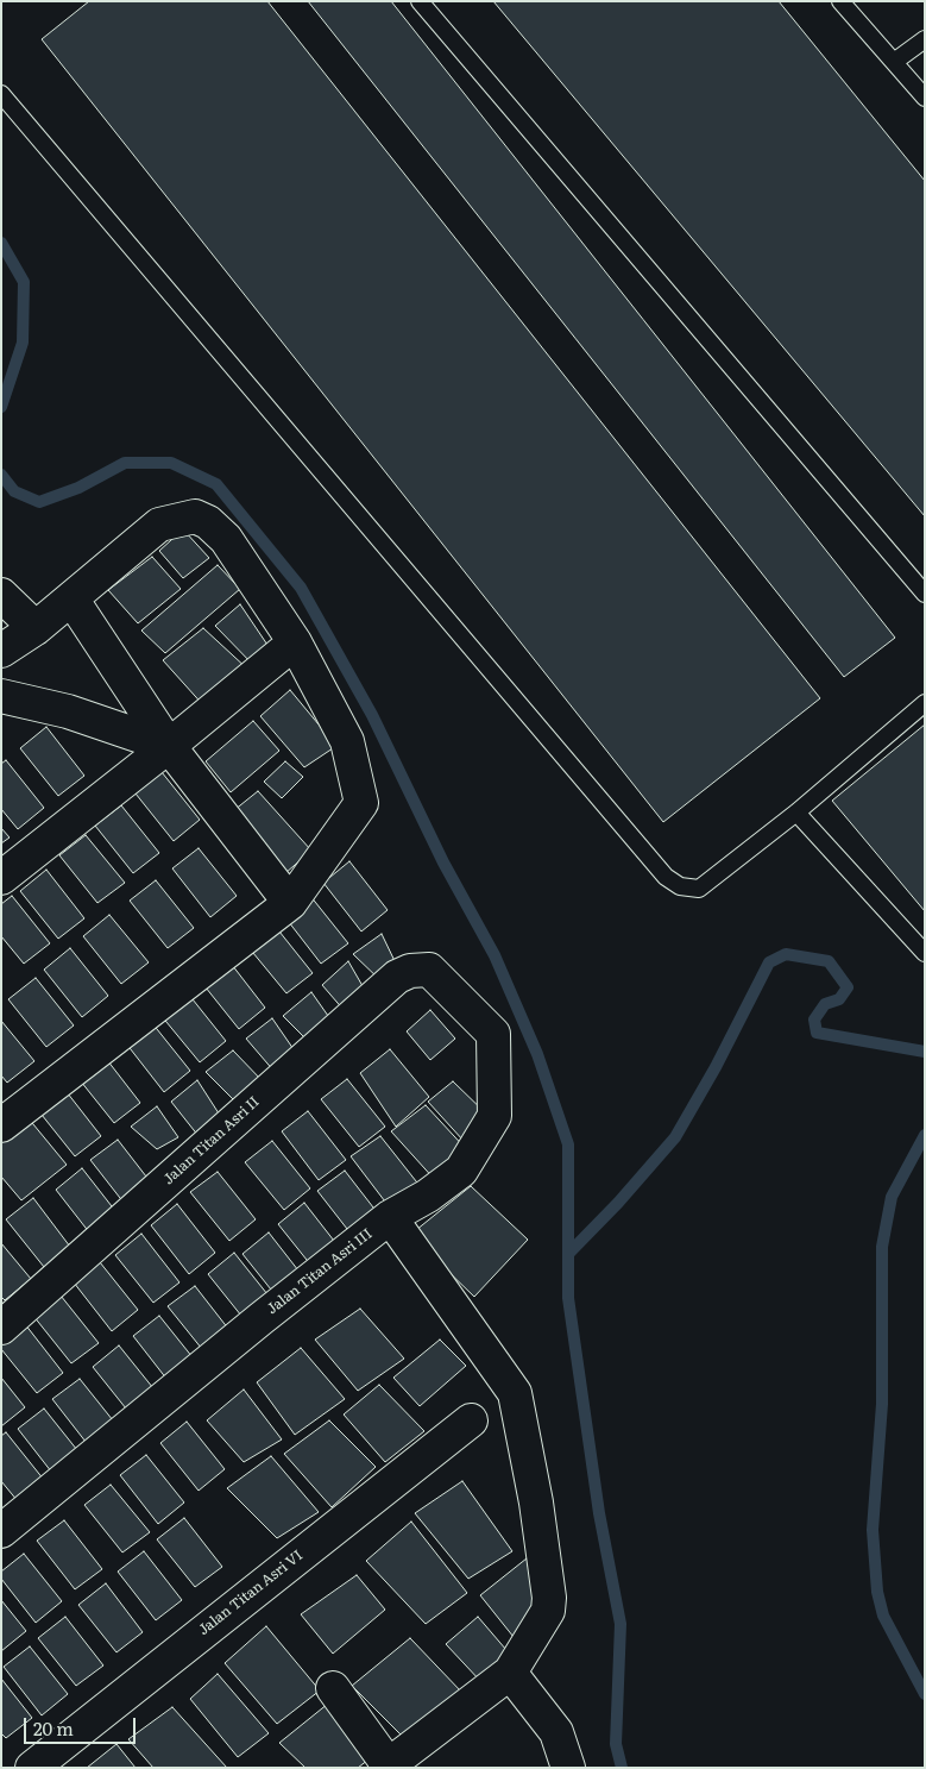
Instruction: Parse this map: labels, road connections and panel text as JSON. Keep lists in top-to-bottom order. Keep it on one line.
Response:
{"streets":{"street":["Jalan Titan Asri II","Jalan Titan Asri III","Jalan Titan Asri VI"]},"crossings":[["Jalan Titan Asri II","Jalan Titan Asri III"]],"scale_bar":"20 m"}
